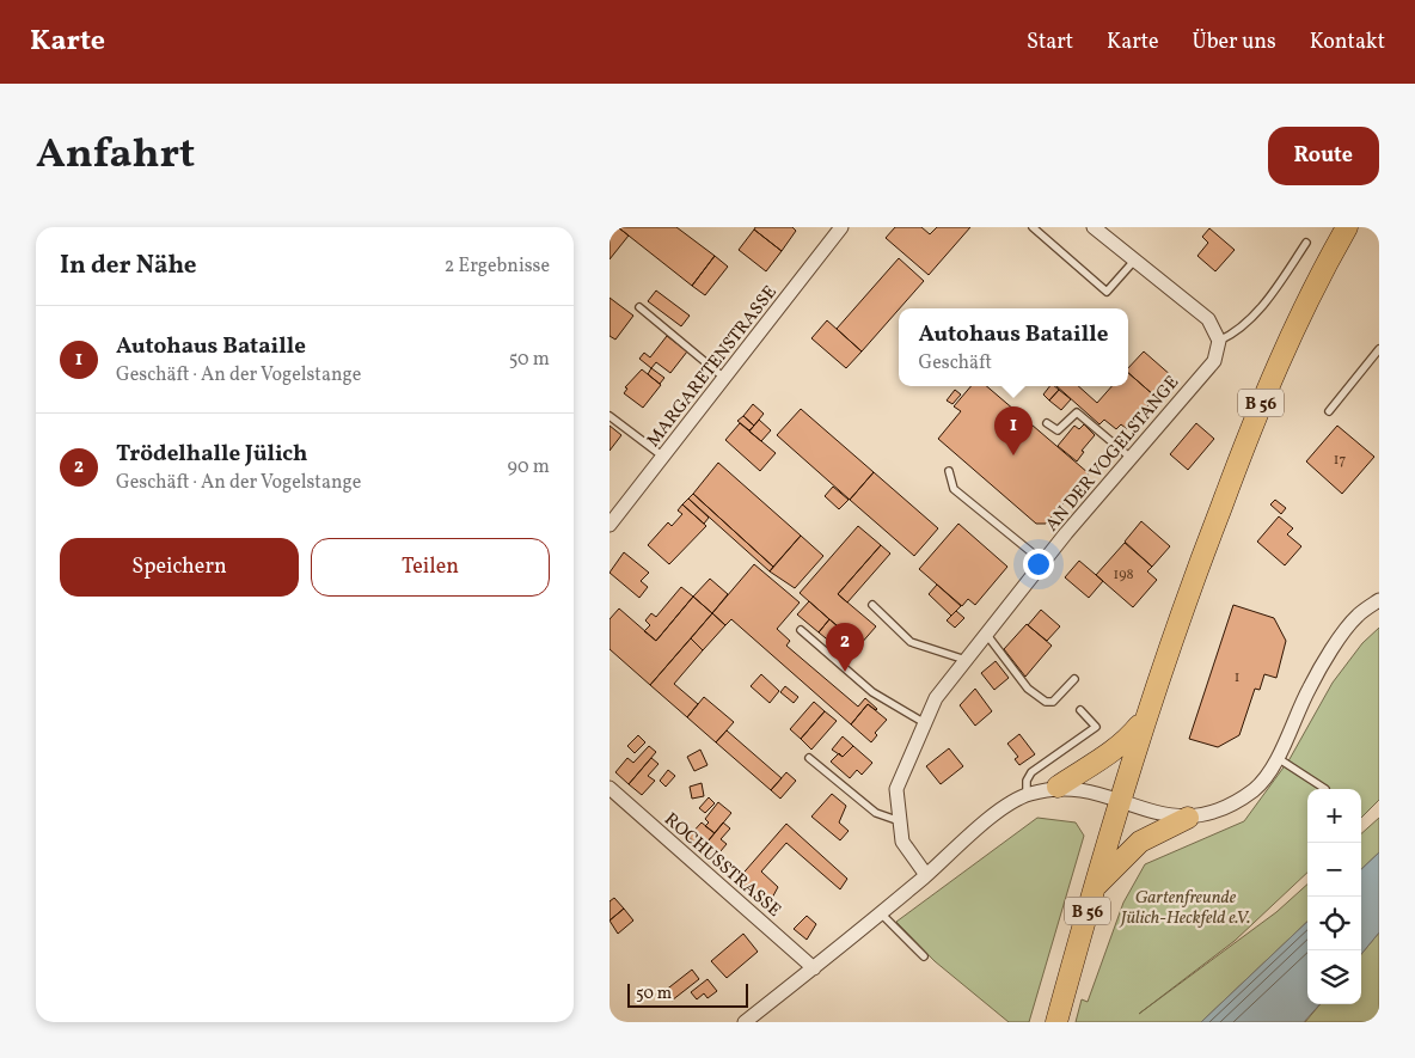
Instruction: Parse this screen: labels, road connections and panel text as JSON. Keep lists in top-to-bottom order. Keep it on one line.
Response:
{"streets":{"main road":["B 56"],"street":["MARGARETENSTRASSE","AN DER VOGELSTANGE","ROCHUSSTRASSE"]},"parks":["Gartenfreunde Jülich-Heckfeld e.V."],"house_numbers":["17","198","1"],"scale_bar":"50 m","page":{"header":"Karte","nav":["Start","Karte","Über uns","Kontakt"],"title":"Anfahrt","buttons":["Route",["Speichern","Teilen"]],"heading":["In der Nähe","2 Ergebnisse"],"list":[{"mark":"1","name":"Autohaus Bataille","note":"Geschäft · An der Vogelstange","value":"50 m"},{"mark":"2","name":"Trödelhalle Jülich","note":"Geschäft · An der Vogelstange","value":"90 m"}],"popup":["Autohaus Bataille","Geschäft"],"pins":["1","2"],"map_buttons":["+","−"],"scale":"50 m"}}
